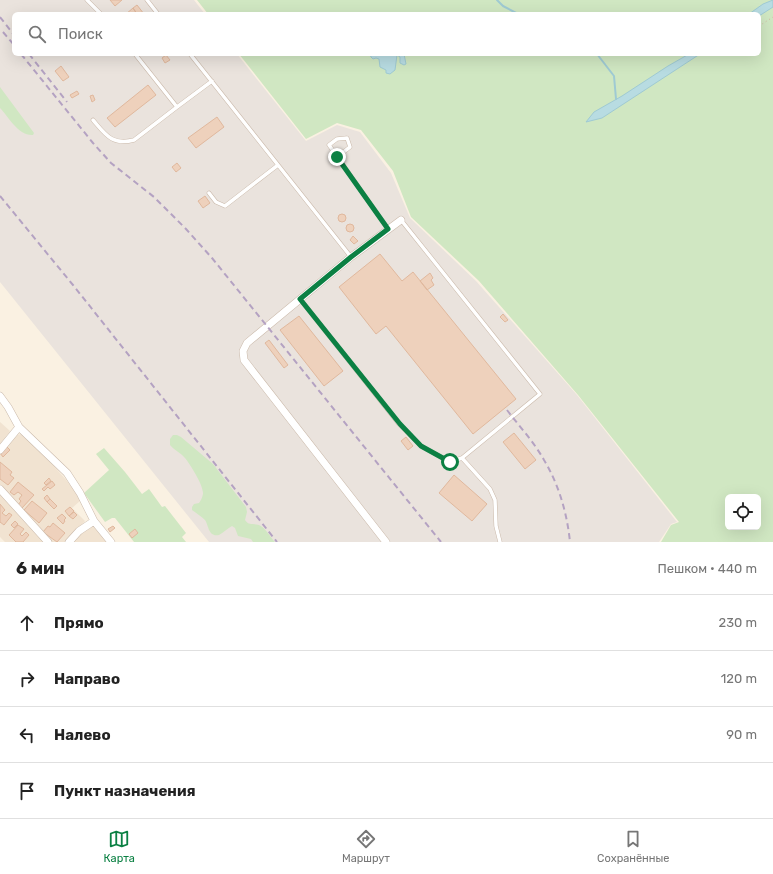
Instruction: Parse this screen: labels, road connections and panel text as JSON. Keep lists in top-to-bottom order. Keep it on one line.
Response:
{"page":{"search":"Поиск","heading":["6 мин","Пешком · 440 m"],"list":[["Прямо","230 m"],["Направо","120 m"],["Налево","90 m"],"Пункт назначения"],"nav":["Карта","Маршрут","Сохранённые"]}}
